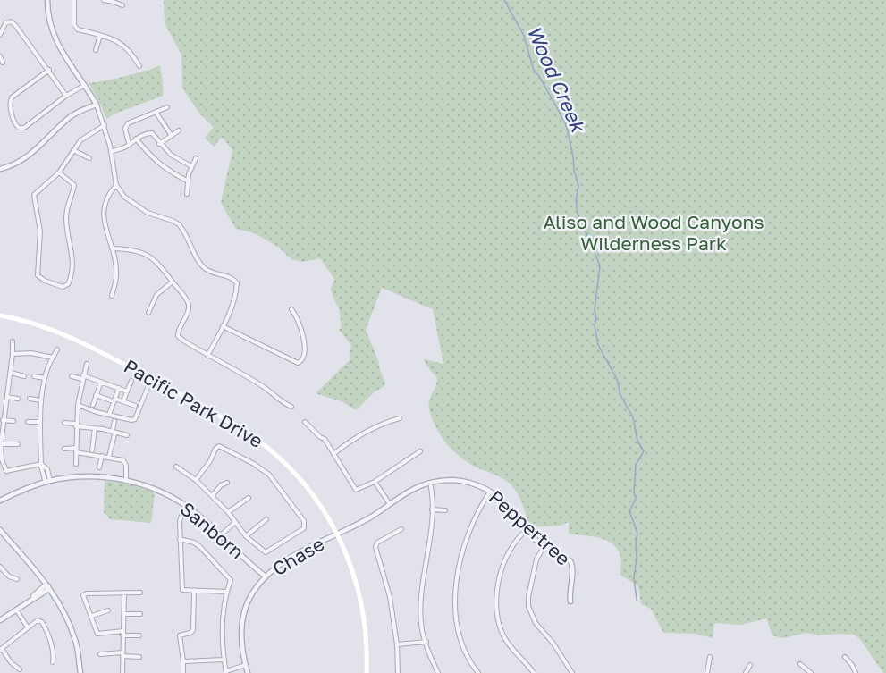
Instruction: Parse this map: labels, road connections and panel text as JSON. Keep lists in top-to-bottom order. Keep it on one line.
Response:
{"streets":{"main road":["Pacific Park Drive"],"street":["Peppertree","Sanborn","Chase"]},"crossings":[["Pacific Park Drive","Peppertree"],["Pacific Park Drive","Chase"],["Peppertree","Chase"],["Sanborn","Chase"]],"water":["Wood Creek"],"parks":["Aliso and Wood Canyons Wilderness Park"]}
